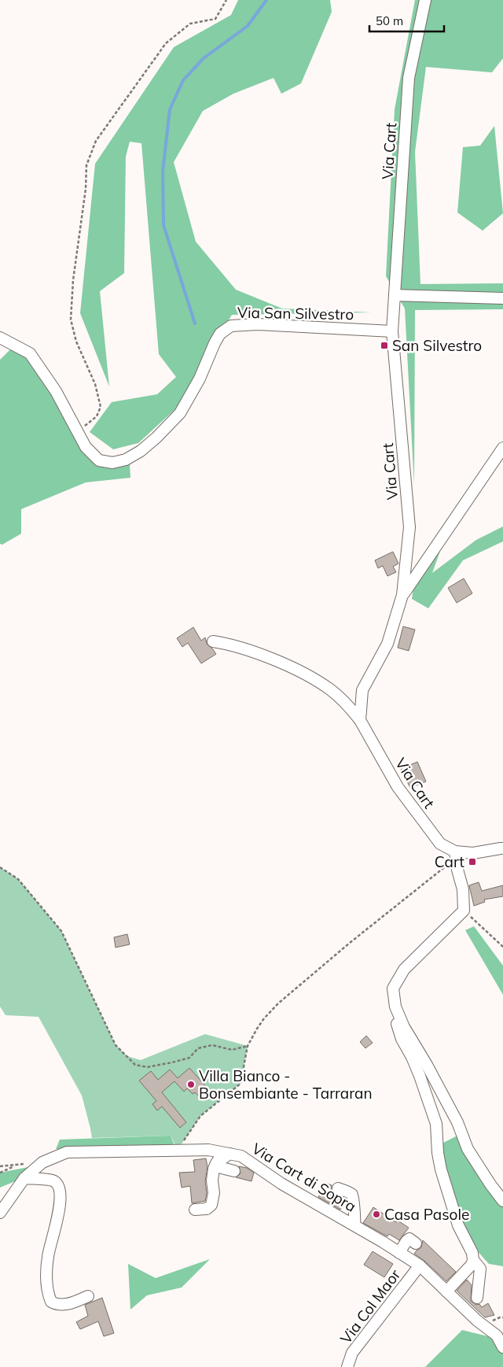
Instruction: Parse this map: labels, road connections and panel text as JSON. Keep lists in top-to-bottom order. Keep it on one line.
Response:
{"streets":{"street":["Via Cart","Via San Silvestro","Via Cart di Sopra","Via Col Maor"]},"crossings":[["Via Cart","Via San Silvestro"],["Via Cart di Sopra","Via Col Maor"]],"places":{"transit":["San Silvestro","Cart"],"other":["Villa Bianco - Bonsembiante - Tarraran","Casa Pasole"]},"scale_bar":"50 m"}
